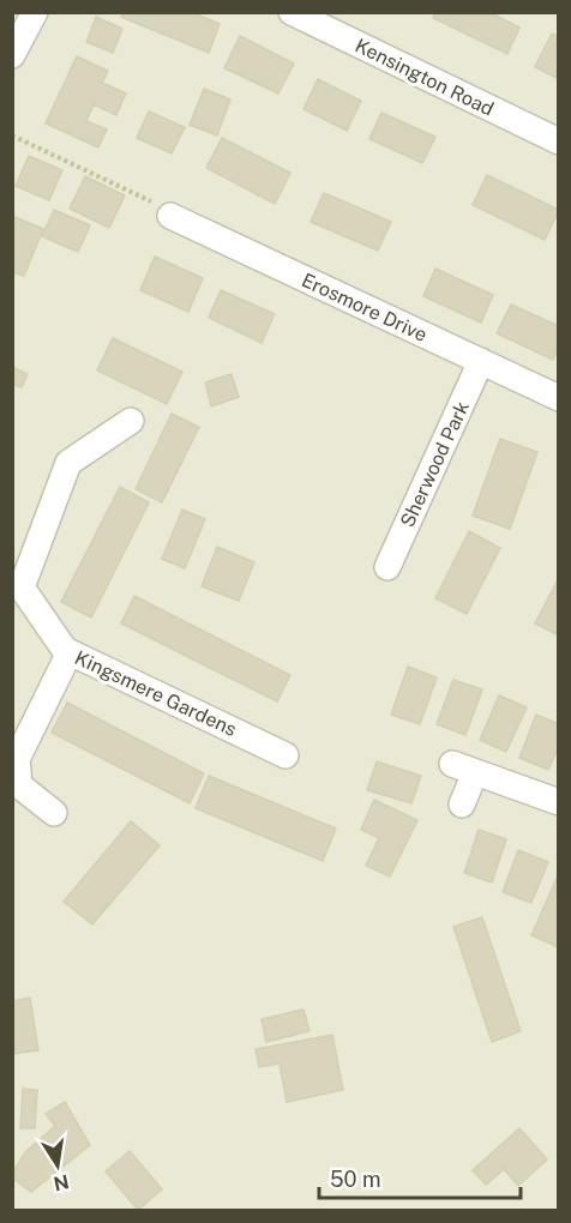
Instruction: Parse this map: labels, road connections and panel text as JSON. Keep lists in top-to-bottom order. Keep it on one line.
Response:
{"streets":{"street":["Kensington Road","Erosmore Drive","Sherwood Park","Kingsmere Gardens"]},"crossings":[["Erosmore Drive","Sherwood Park"]],"scale_bar":"50 m","north":"bottom"}
